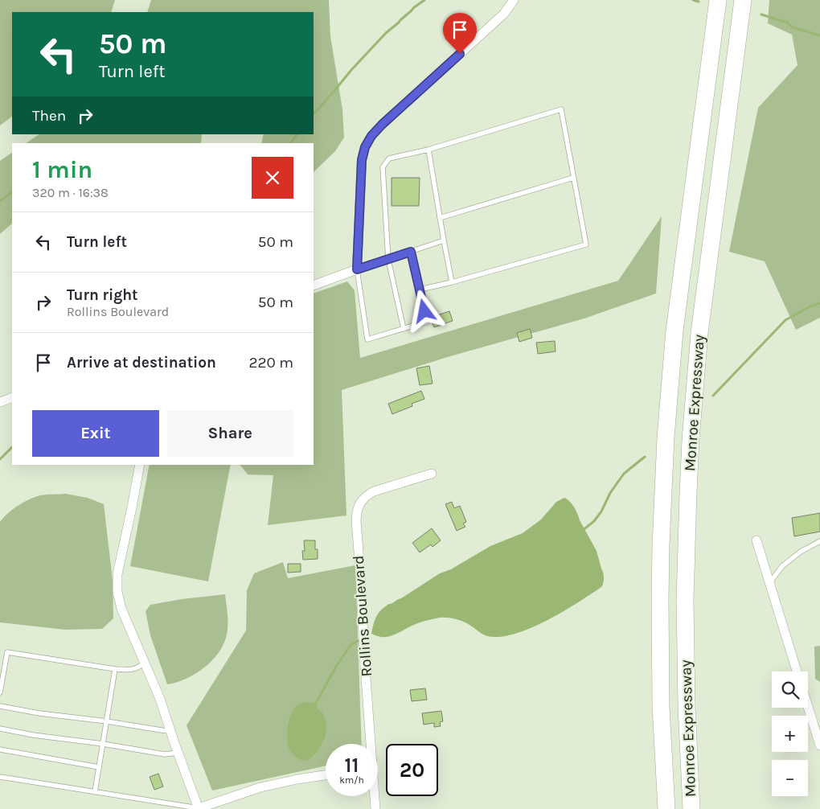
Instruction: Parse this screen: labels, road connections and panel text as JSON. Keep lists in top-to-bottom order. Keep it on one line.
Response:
{"streets":{"highway":["Monroe Expressway"],"street":["Rollins Boulevard"]},"page":{"turn":["50 m","Turn left"],"then":"Then","heading":["1 min","320 m · 16:38"],"list":[{"name":"Turn left","value":"50 m"},{"name":"Turn right","note":"Rollins Boulevard","value":"50 m"},{"name":"Arrive at destination","value":"220 m"}],"buttons":["Exit","Share"],"map_buttons":["+","−"],"speed":"11 km/h","limit":"20"}}
